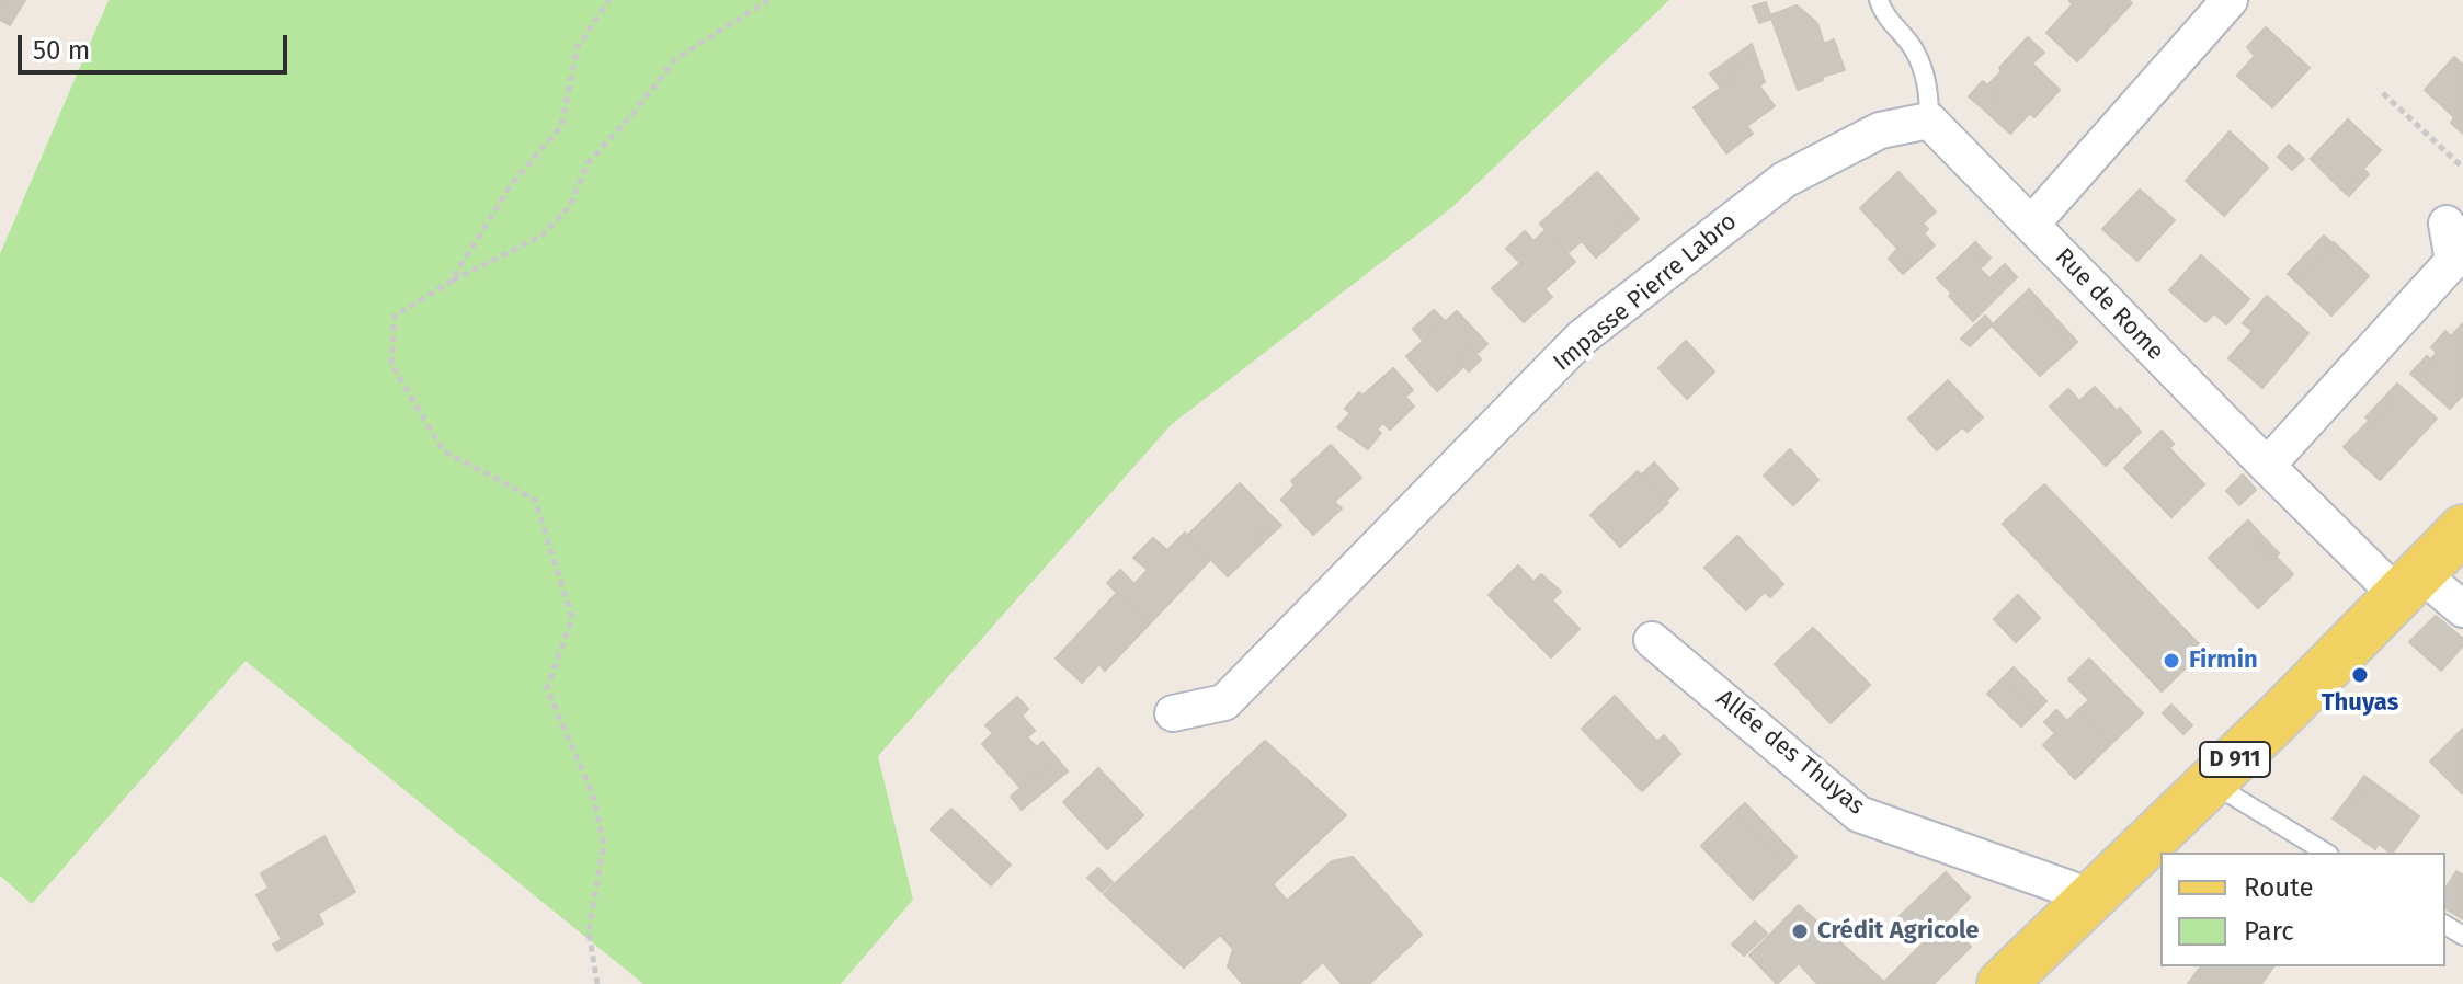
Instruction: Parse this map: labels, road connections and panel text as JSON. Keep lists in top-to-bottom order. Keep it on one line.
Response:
{"streets":{"main road":["D 911"],"street":["Impasse Pierre Labro","Rue de Rome","Allée des Thuyas"]},"crossings":[["Rue de Rome","D 911"],["Allée des Thuyas","D 911"]],"places":["Firmin","Thuyas","Crédit Agricole"],"legend":["Route","Parc"],"scale_bar":"50 m"}
